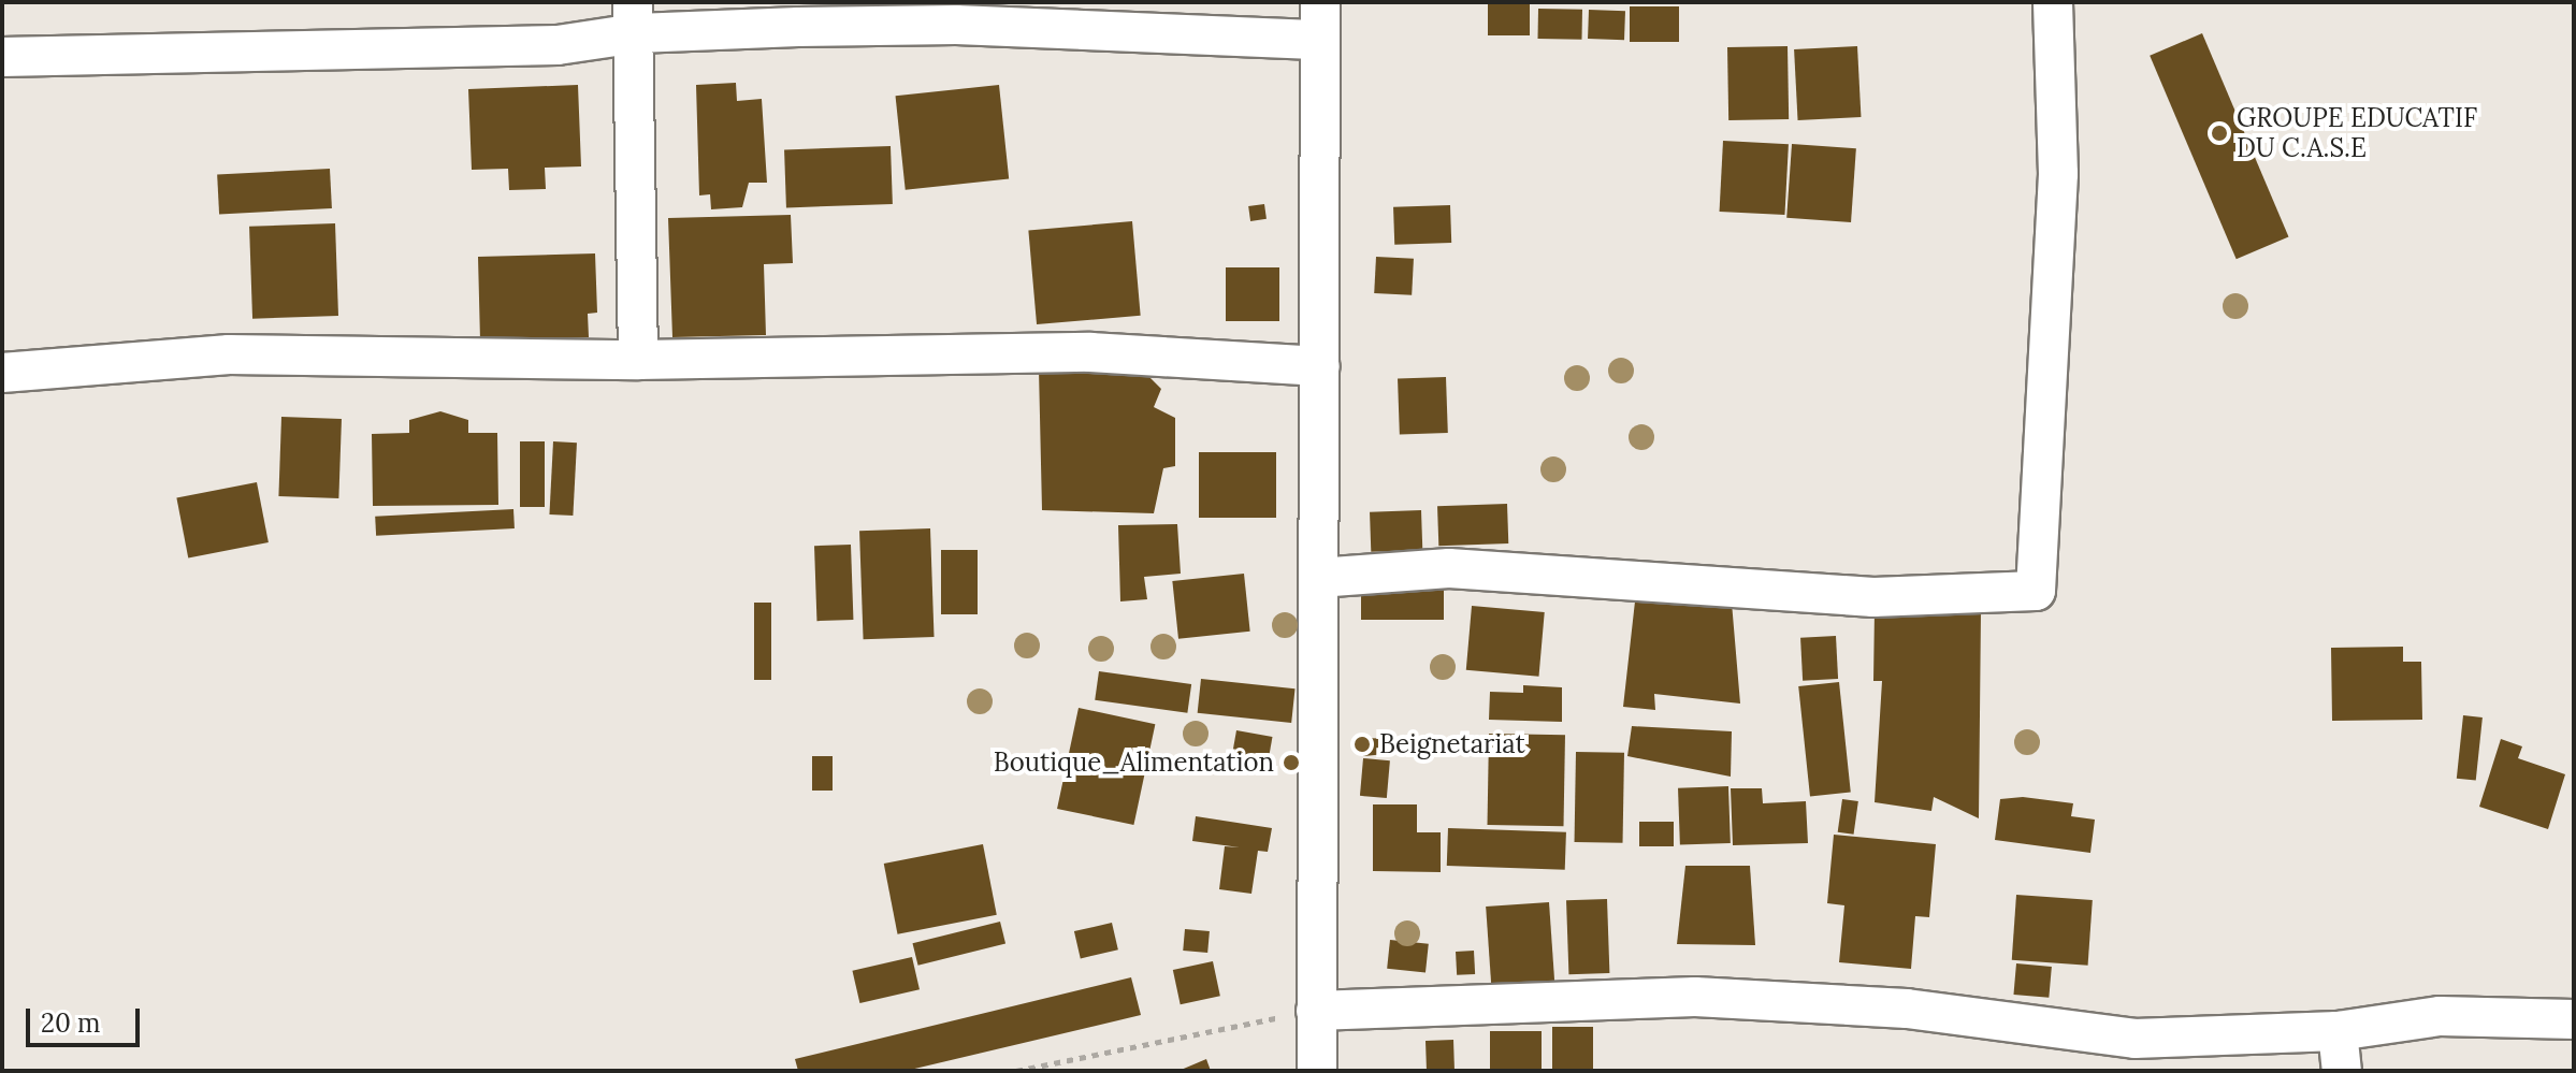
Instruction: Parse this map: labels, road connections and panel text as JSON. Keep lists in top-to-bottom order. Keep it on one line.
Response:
{"places":["GROUPE EDUCATIF DU C.A.S.E","Beignetariat","Boutique_Alimentation"],"scale_bar":"20 m"}
